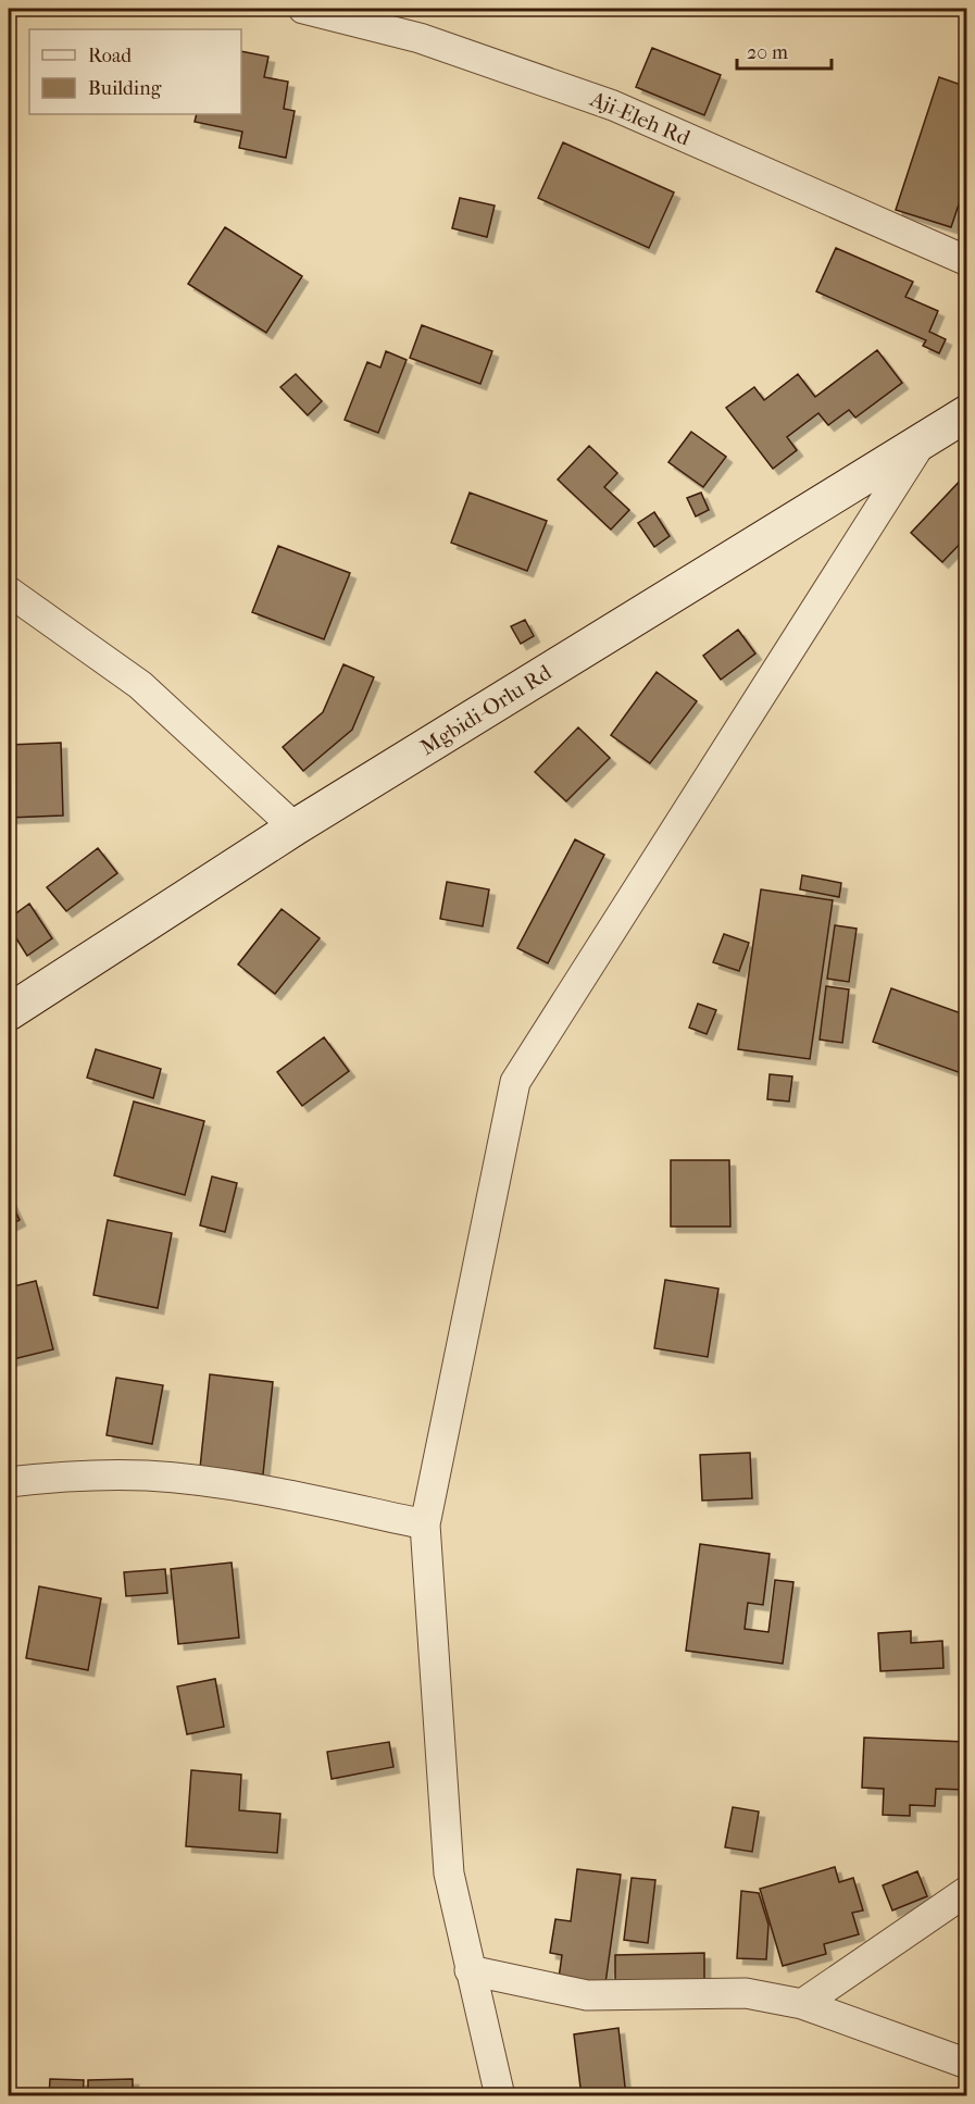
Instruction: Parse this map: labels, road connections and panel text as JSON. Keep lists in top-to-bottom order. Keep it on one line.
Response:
{"streets":{"main road":["Mgbidi-Orlu Rd"],"street":["Aji-Eleh Rd"]},"legend":["Road","Building"],"scale_bar":"20 m"}
